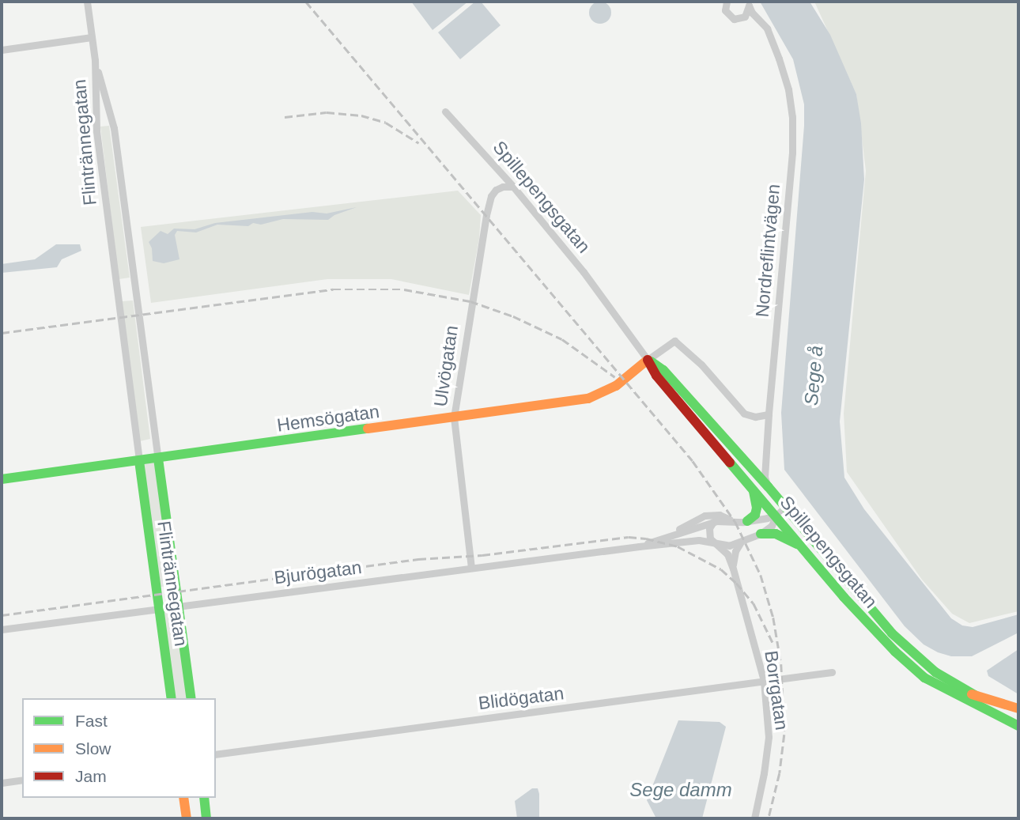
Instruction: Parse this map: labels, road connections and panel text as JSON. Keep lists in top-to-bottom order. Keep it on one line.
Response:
{"streets":{"main road":["Flintrännegatan","Spillepengsgatan","Hemsögatan"],"street":["Nordreflintvägen","Ulvögatan","Bjurögatan","Borrgatan","Blidögatan"]},"crossings":[["Flintrännegatan","Hemsögatan"],["Flintrännegatan","Bjurögatan"],["Spillepengsgatan","Nordreflintvägen"],["Spillepengsgatan","Ulvögatan"],["Spillepengsgatan","Hemsögatan"],["Spillepengsgatan","Bjurögatan"],["Ulvögatan","Hemsögatan"],["Ulvögatan","Bjurögatan"],["Bjurögatan","Borrgatan"],["Borrgatan","Blidögatan"]],"water":["Sege å","Sege damm"],"legend":["Fast","Slow","Jam"]}
